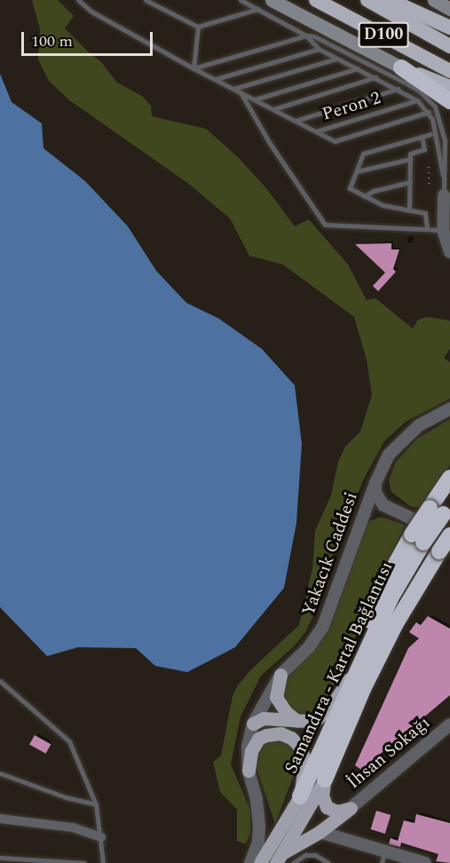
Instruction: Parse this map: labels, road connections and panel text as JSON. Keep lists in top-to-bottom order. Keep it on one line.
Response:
{"streets":{"highway":["D100","Samandıra - Kartal Bağlantısı"],"street":["Yakacık Caddesi","İhsan Sokağı"],"lane":["Peron 2"]},"scale_bar":"100 m"}
